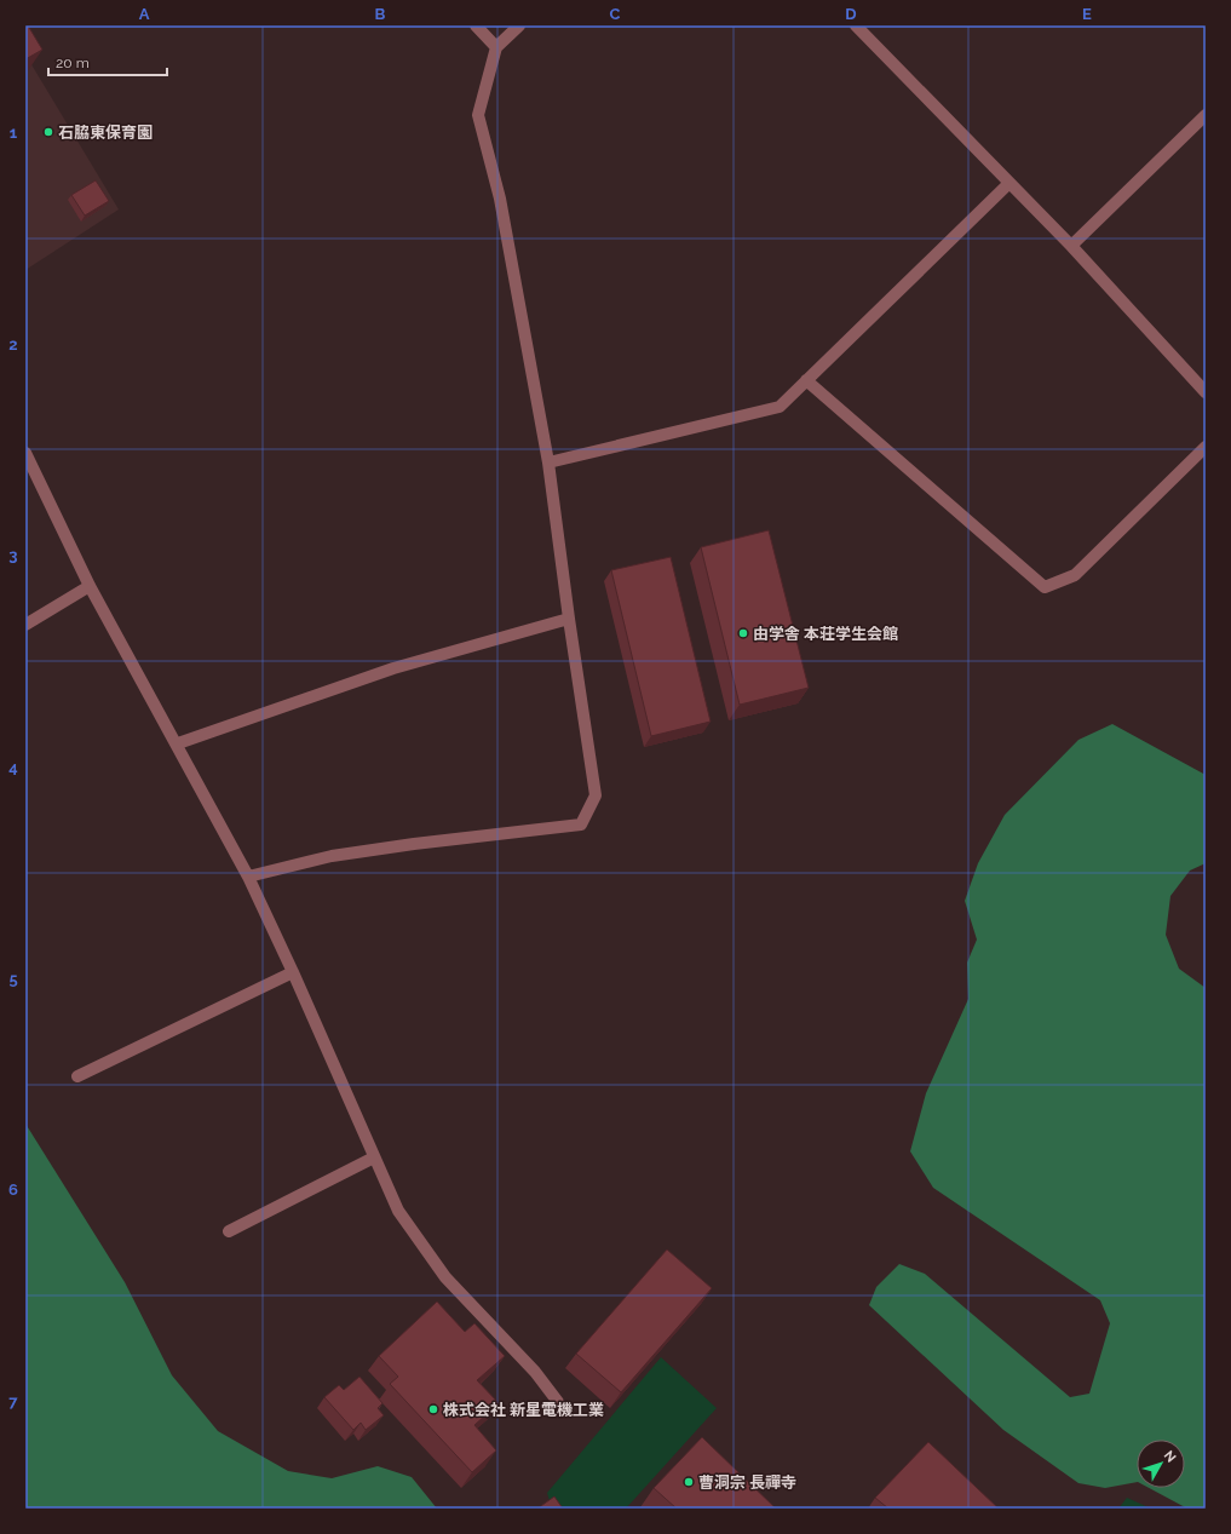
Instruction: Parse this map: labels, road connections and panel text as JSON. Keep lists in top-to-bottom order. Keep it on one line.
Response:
{"places":["石脇東保育園","由学舎 本荘学生会館","株式会社 新星電機工業","曹洞宗 長禪寺"],"scale_bar":"20 m","north":"top right","grid":{"columns":["A","B","C","D","E"],"rows":["1","2","3","4","5","6","7"]}}
